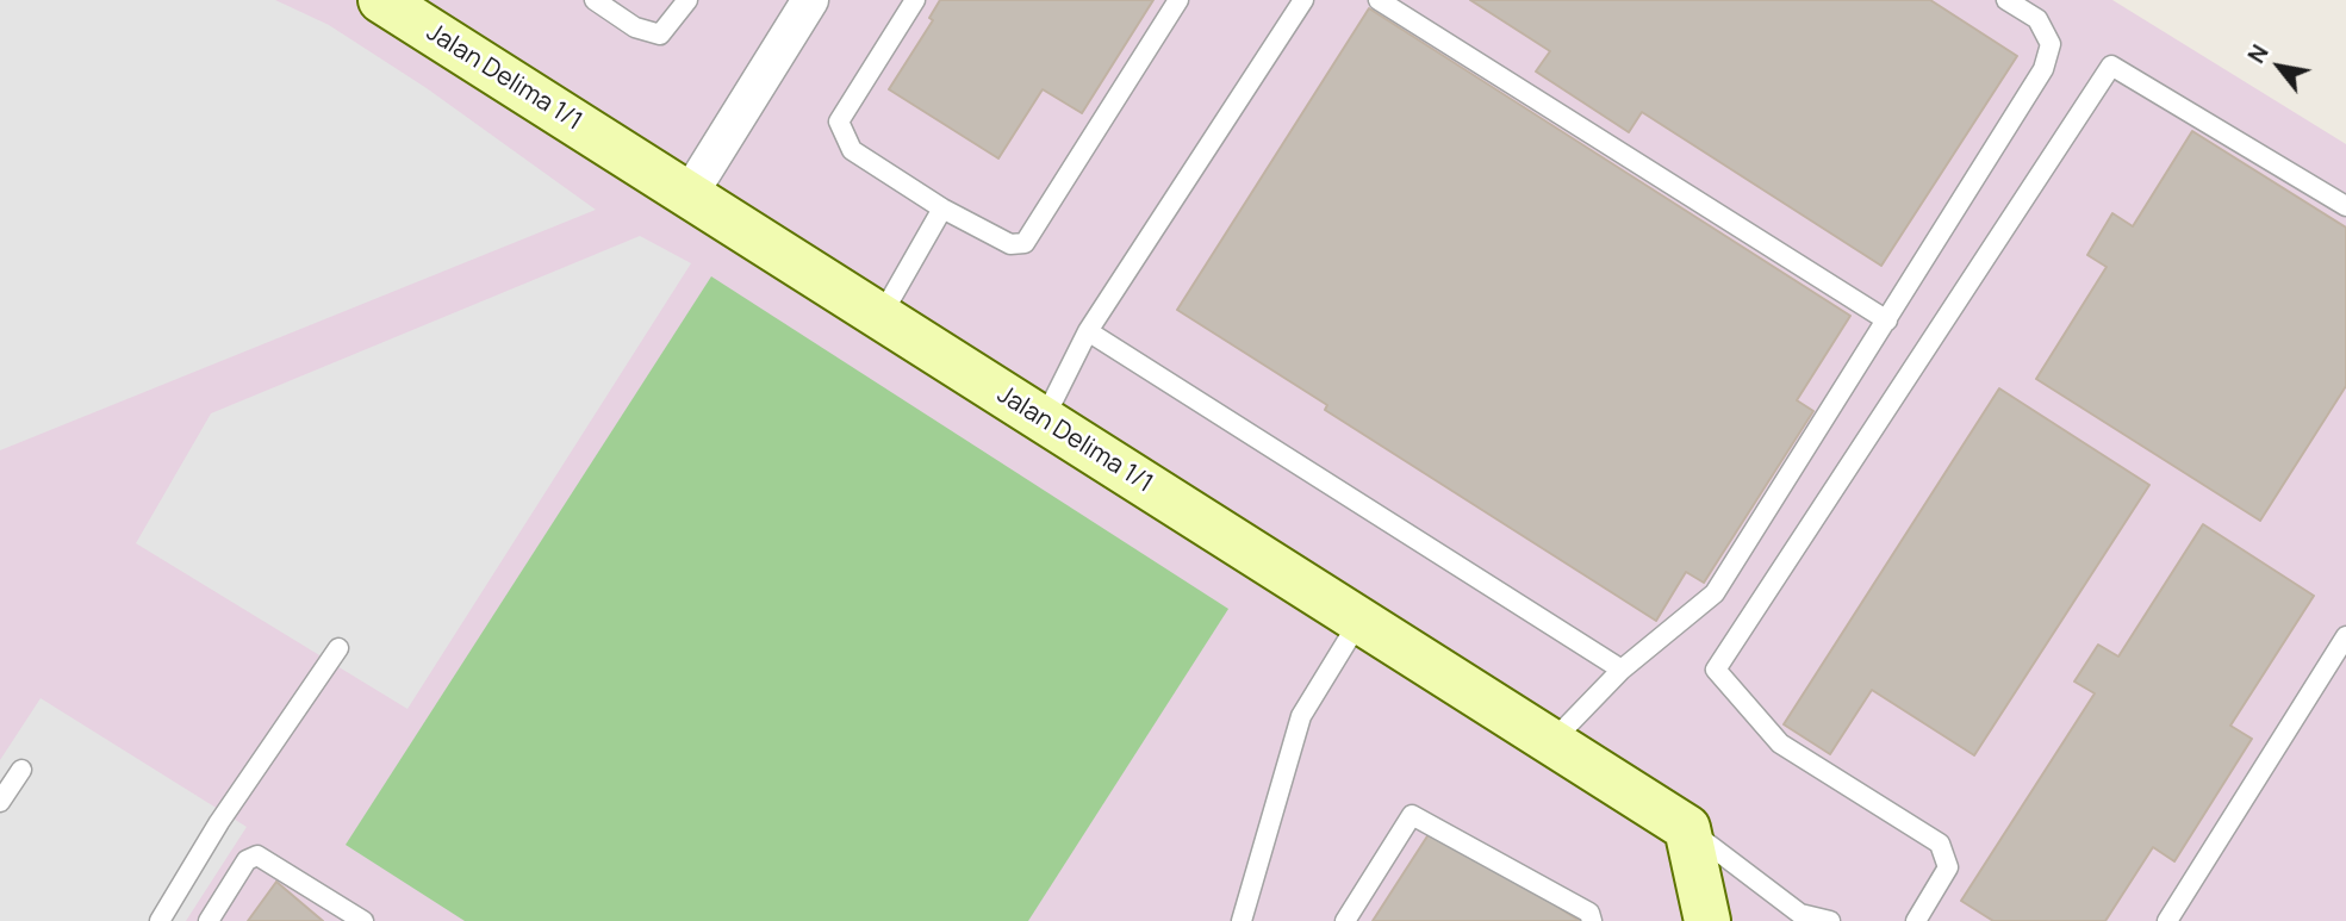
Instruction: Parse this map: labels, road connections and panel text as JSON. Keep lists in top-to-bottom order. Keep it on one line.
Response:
{"streets":{"street":["Jalan Delima 1/1"]},"north":"top left"}
